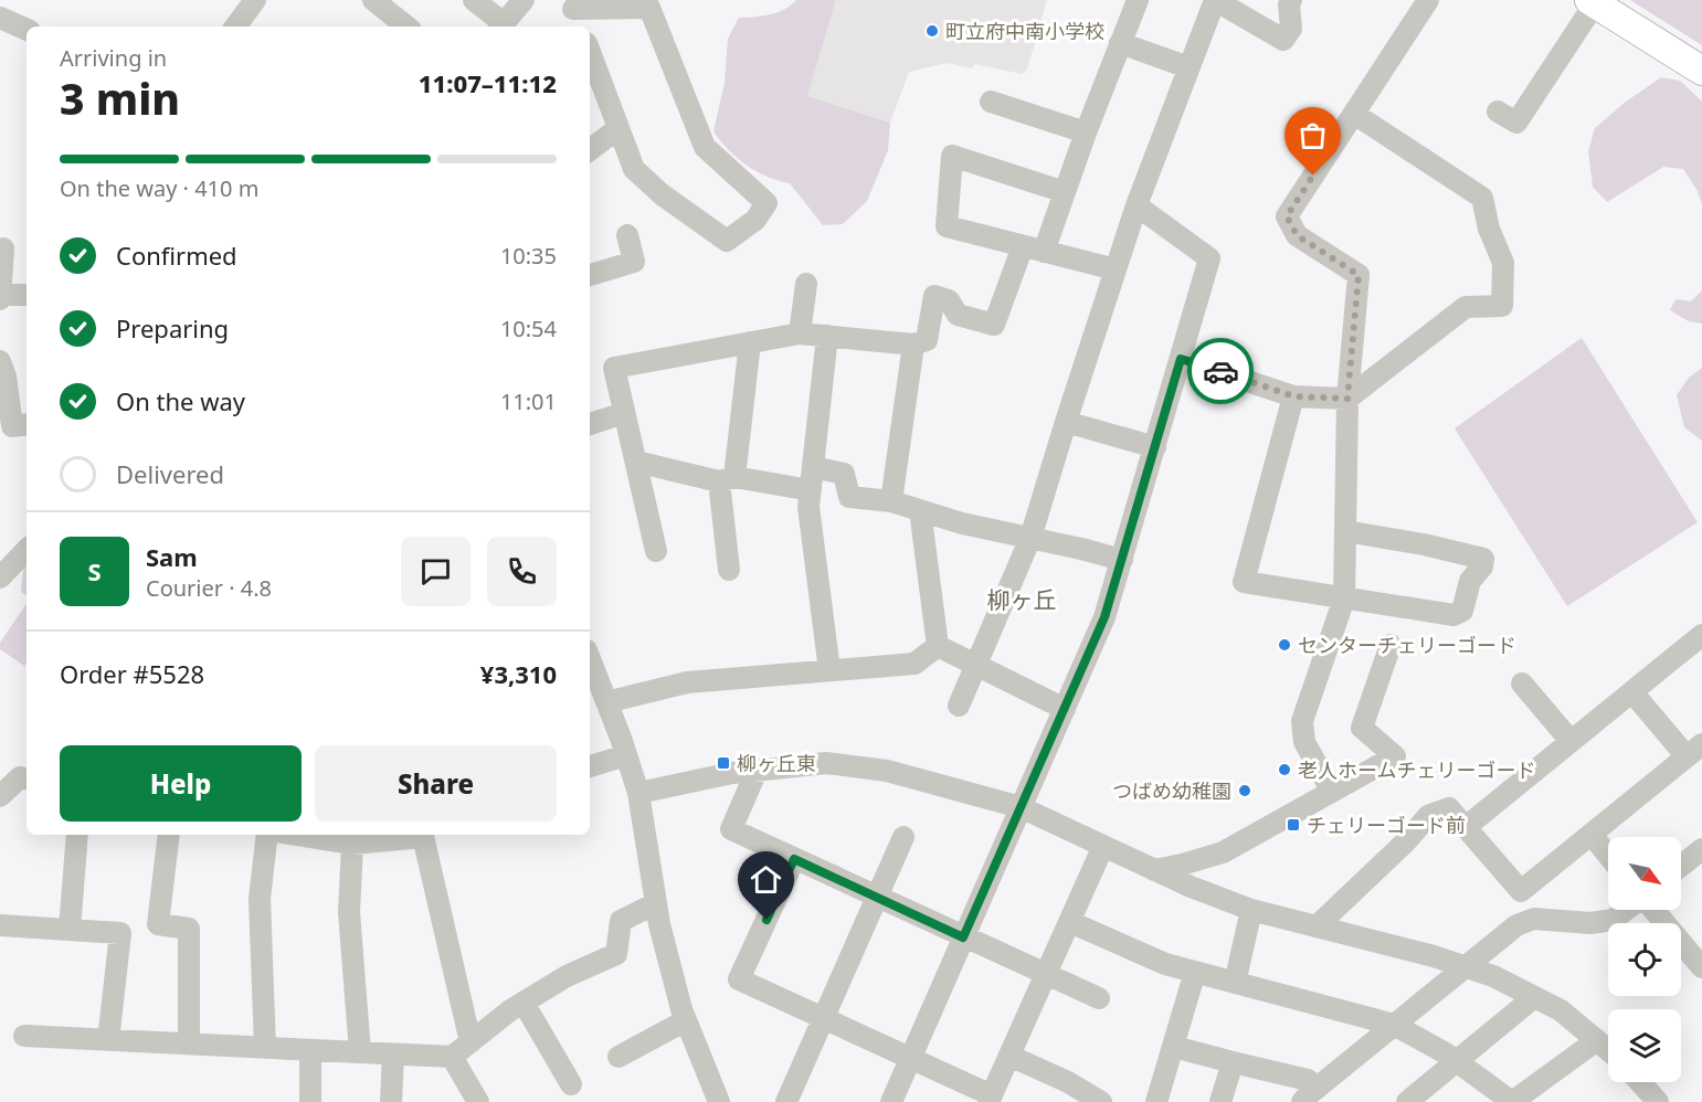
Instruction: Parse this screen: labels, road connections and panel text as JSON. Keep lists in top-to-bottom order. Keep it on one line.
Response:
{"districts":["柳ヶ丘"],"places":{"other":["町立府中南小学校","センターチェリーゴード","老人ホームチェリーゴード","つばめ幼稚園"],"transit":["柳ヶ丘東","チェリーゴード前"]},"north":"bottom right","page":{"heading":["3 min","Arriving in","11:07–11:12"],"panel":["Sam","Courier · 4.8","Order #5528","¥3,310"],"bar":"On the way · 410 m","list":[["Confirmed","10:35"],["Preparing","10:54"],["On the way","11:01"],"Delivered"],"round":"S","buttons":["Help","Share"]}}
